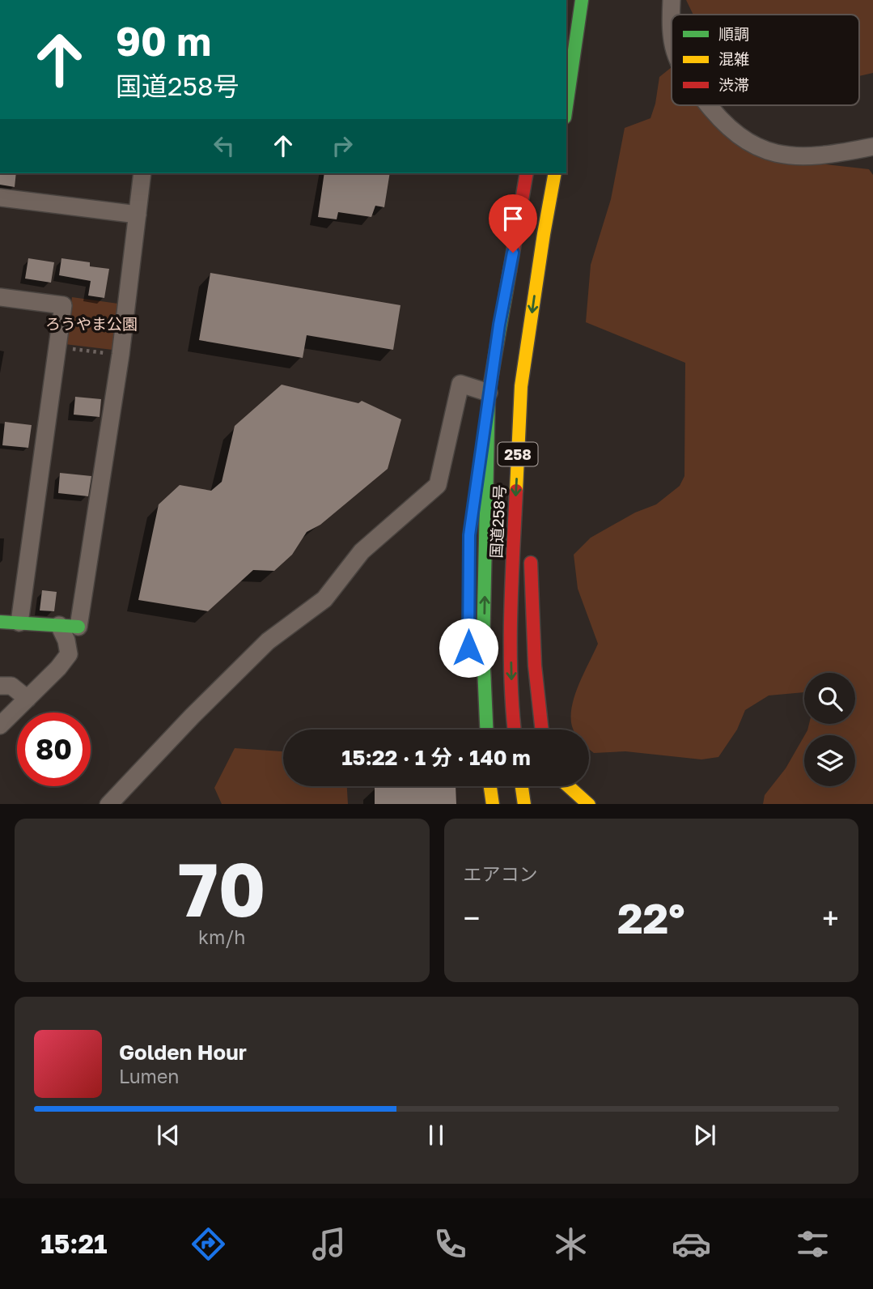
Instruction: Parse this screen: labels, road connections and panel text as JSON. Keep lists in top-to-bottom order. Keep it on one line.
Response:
{"streets":{"main road":["258","国道258号"]},"parks":["ろうやま公園"],"legend":["順調","混雑","渋滞"],"page":{"turn":["90 m","国道258号"],"limit":"80","trip":"15:22 · 1 分 · 140 m","tile":[["70","km/h"],"エアコン"],"heat":["−","22°","+"],"song":["Golden Hour","Lumen"],"tabs":"15:21"}}
